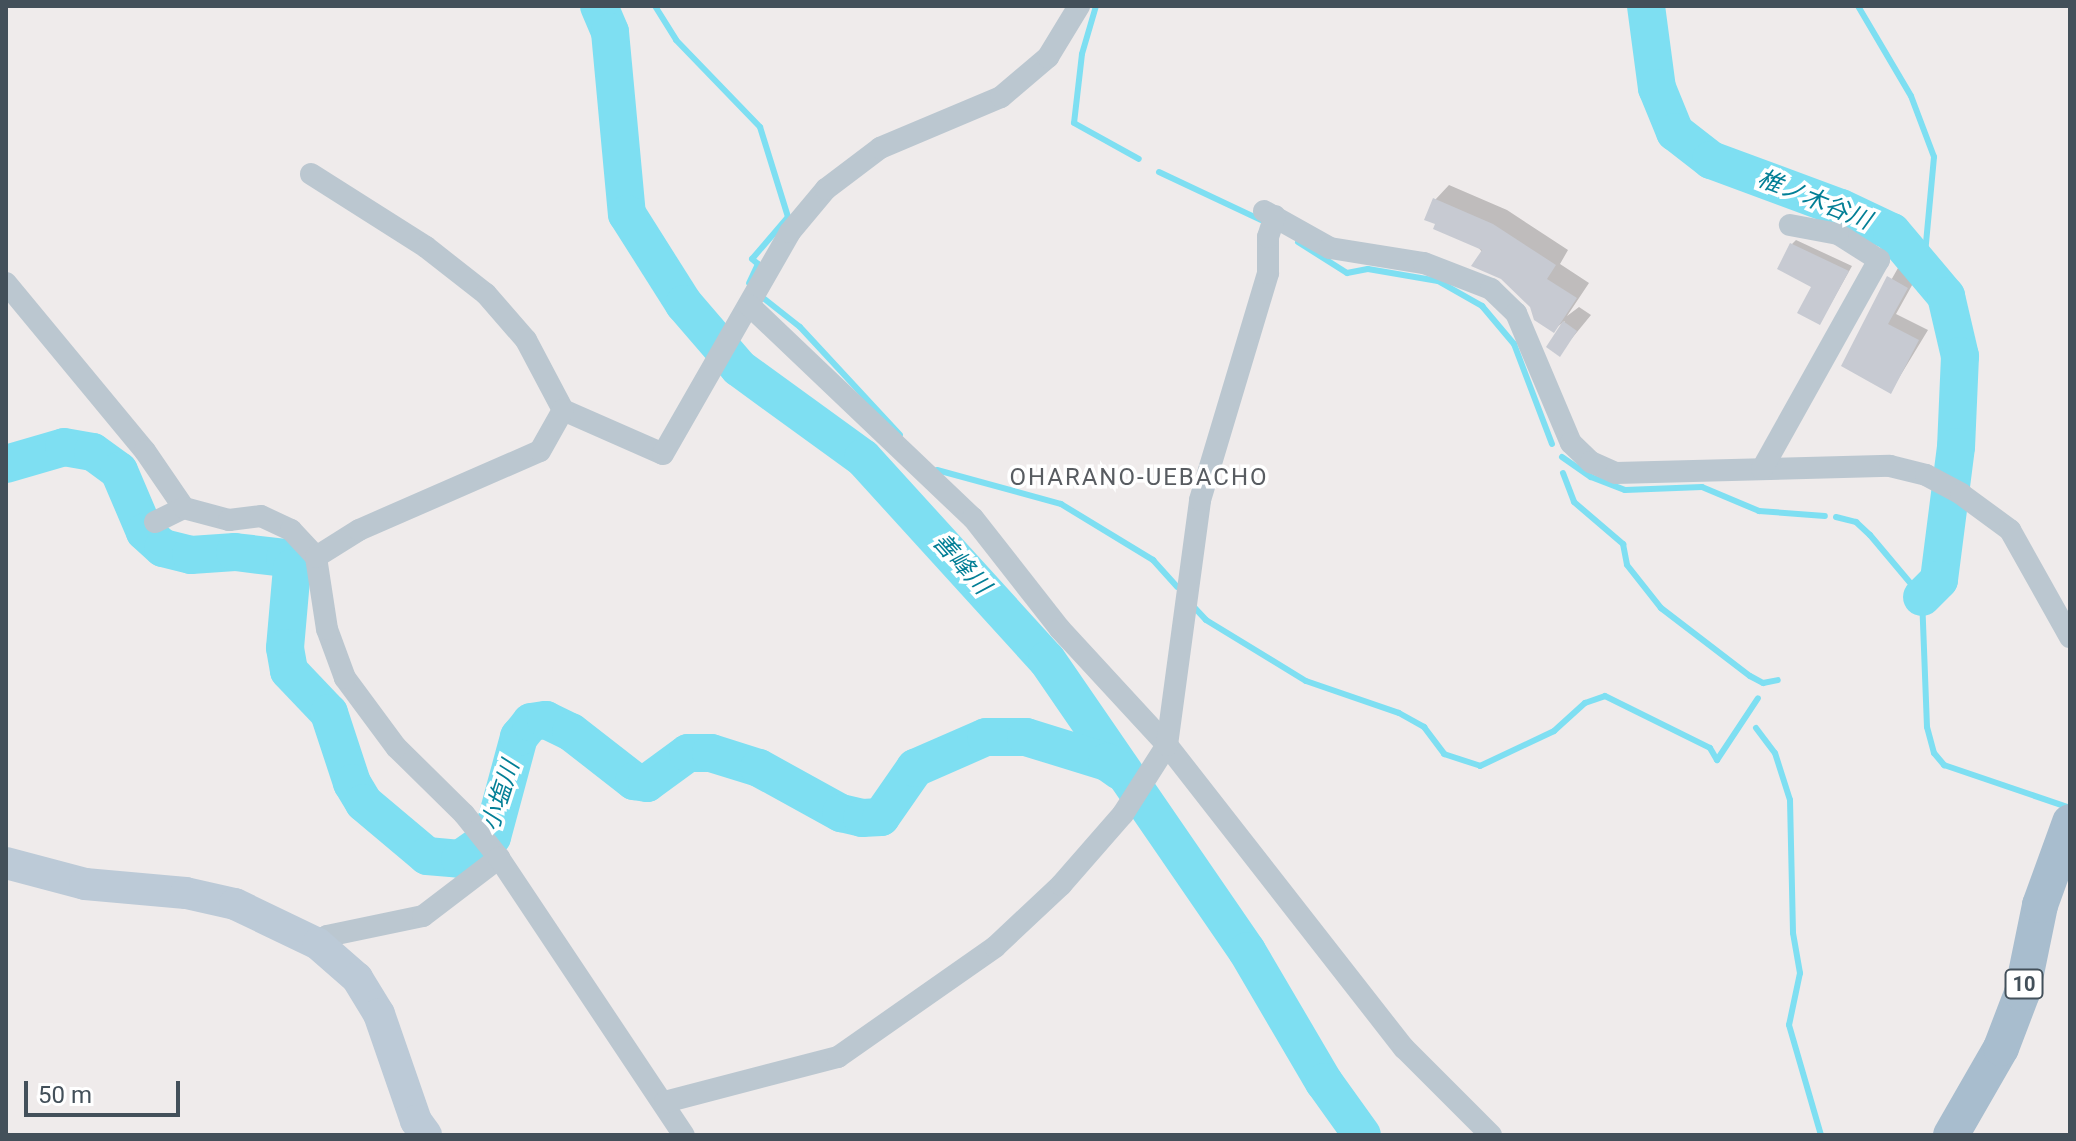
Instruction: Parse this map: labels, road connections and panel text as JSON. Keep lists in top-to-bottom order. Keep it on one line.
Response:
{"streets":{"main road":["10"]},"districts":["OHARANO-UEBACHO"],"water":["椎ノ木谷川","善峰川","小塩川"],"scale_bar":"50 m"}
